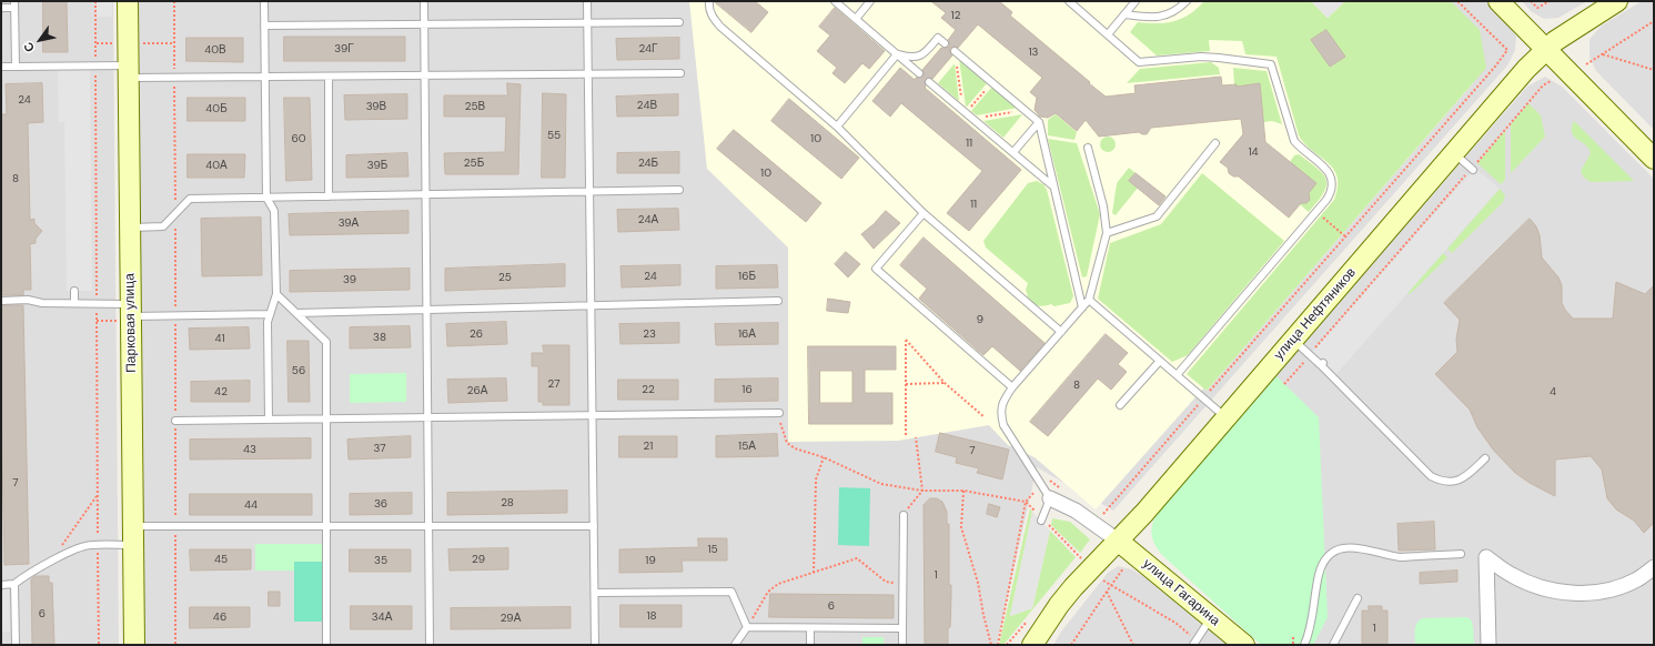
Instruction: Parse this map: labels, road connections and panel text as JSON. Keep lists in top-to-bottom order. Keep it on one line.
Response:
{"streets":{"main road":["улица Нефтяников","Парковая улица","улица Гагарина"]},"crossings":[["улица Нефтяников","улица Гагарина"]],"house_numbers":["12","39Г","24Г","40В","13","24","24В","39В","25В","40Б","55","60","10","11","14","25Б","24Б","40А","39Б","10","8","11","24А","39А","24","16Б","25","39","9","26","23","16А","38","41","56","27","8","22","16","26А","42","4","21","15А","37","43","7","7","28","36","44","15","45","29","35","19","1","6","6","18","46","34А","29А","1"],"north":"bottom left"}
